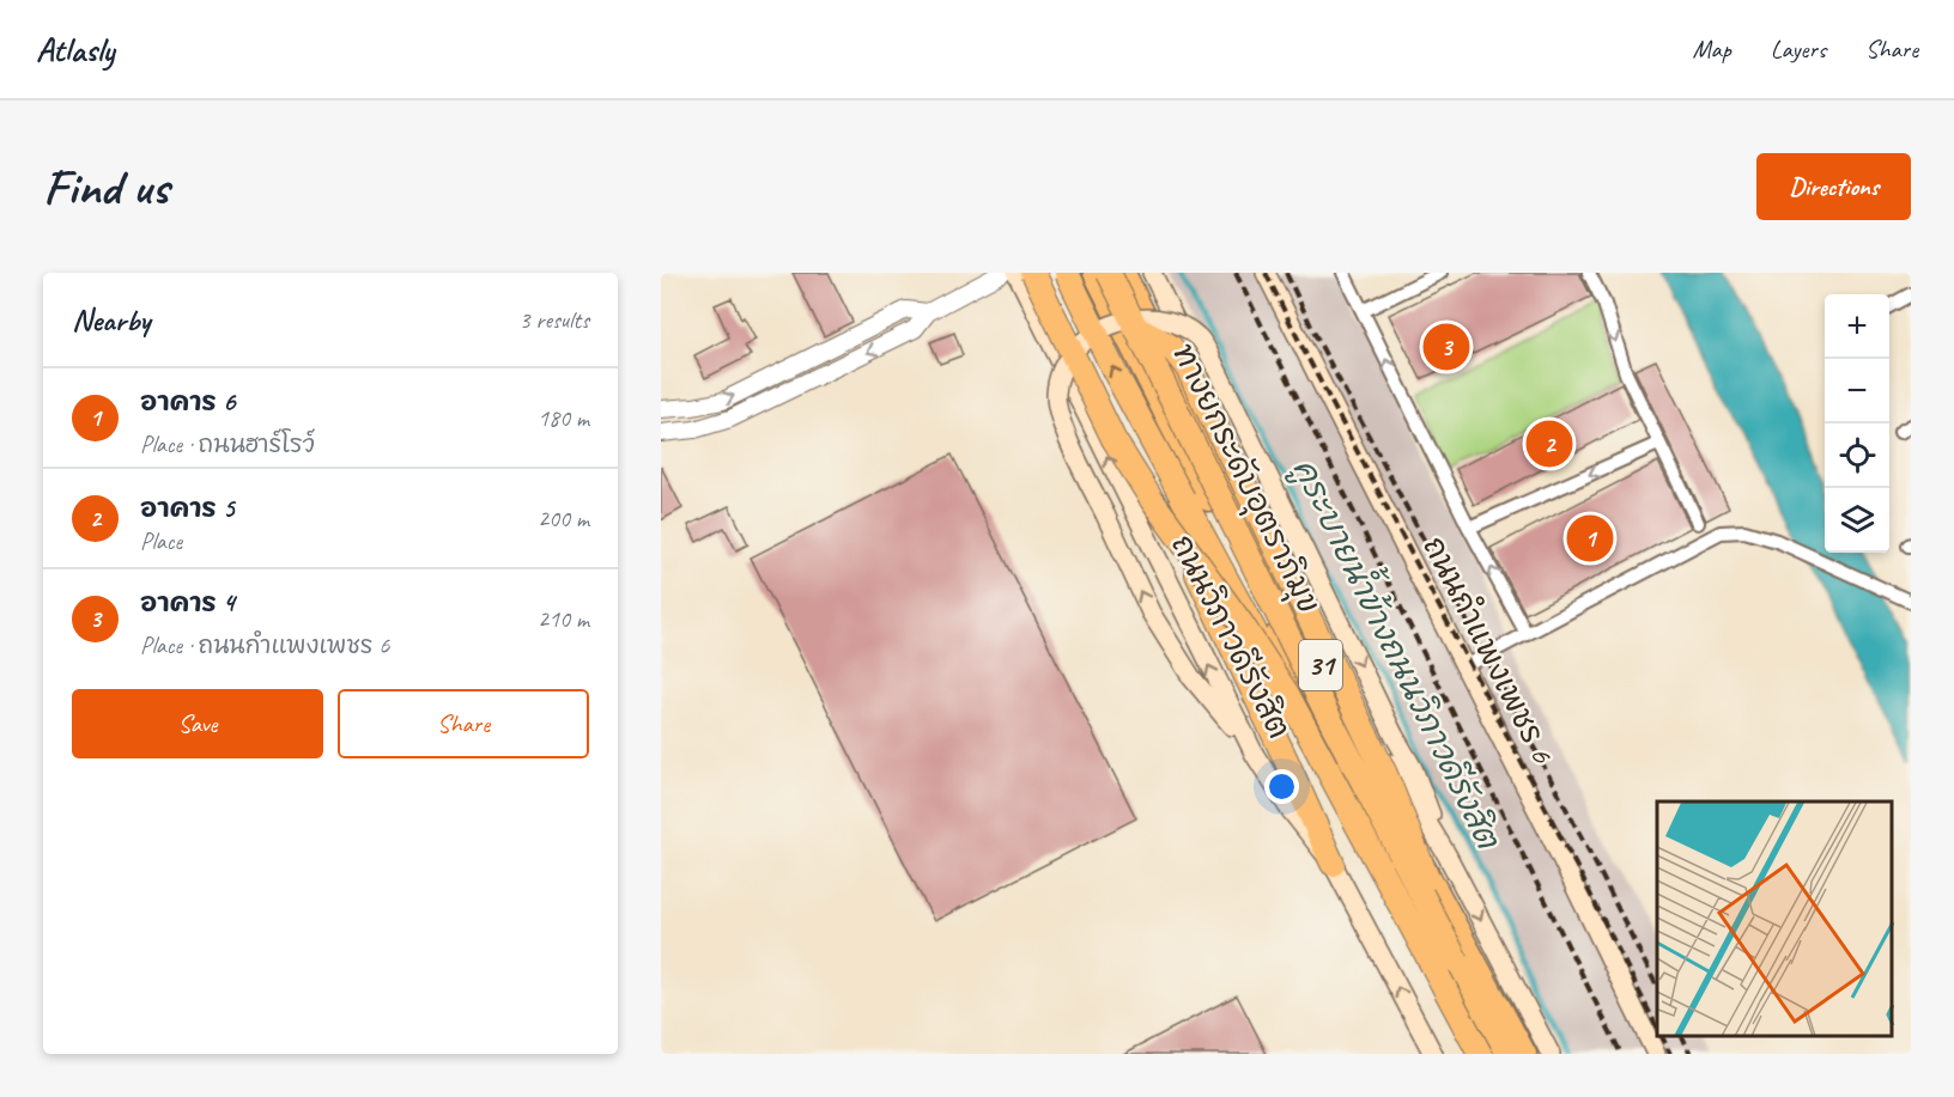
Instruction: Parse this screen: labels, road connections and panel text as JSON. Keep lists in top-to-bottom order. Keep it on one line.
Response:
{"streets":{"highway":["ทางยกระดับอุตราภิมุข","ถนนวิภาวดีรังสิต","31"],"main road":["ถนนกำแพงเพชร 6"]},"water":["คูระบายน้ำข้างถนนวิภาวดีรังสิต"],"page":{"header":"Atlasly","nav":["Map","Layers","Share"],"buttons":["Directions",["Save","Share"]],"title":"Find us","heading":["Nearby","3 results"],"map_buttons":["+","−"],"pins":["3","2","1"],"list":[{"mark":"1","name":"อาคาร 6","note":"Place · ถนนฮาร์โรว์","value":"180 m"},{"mark":"2","name":"อาคาร 5","note":"Place","value":"200 m"},{"mark":"3","name":"อาคาร 4","note":"Place · ถนนกำแพงเพชร 6","value":"210 m"}]}}
